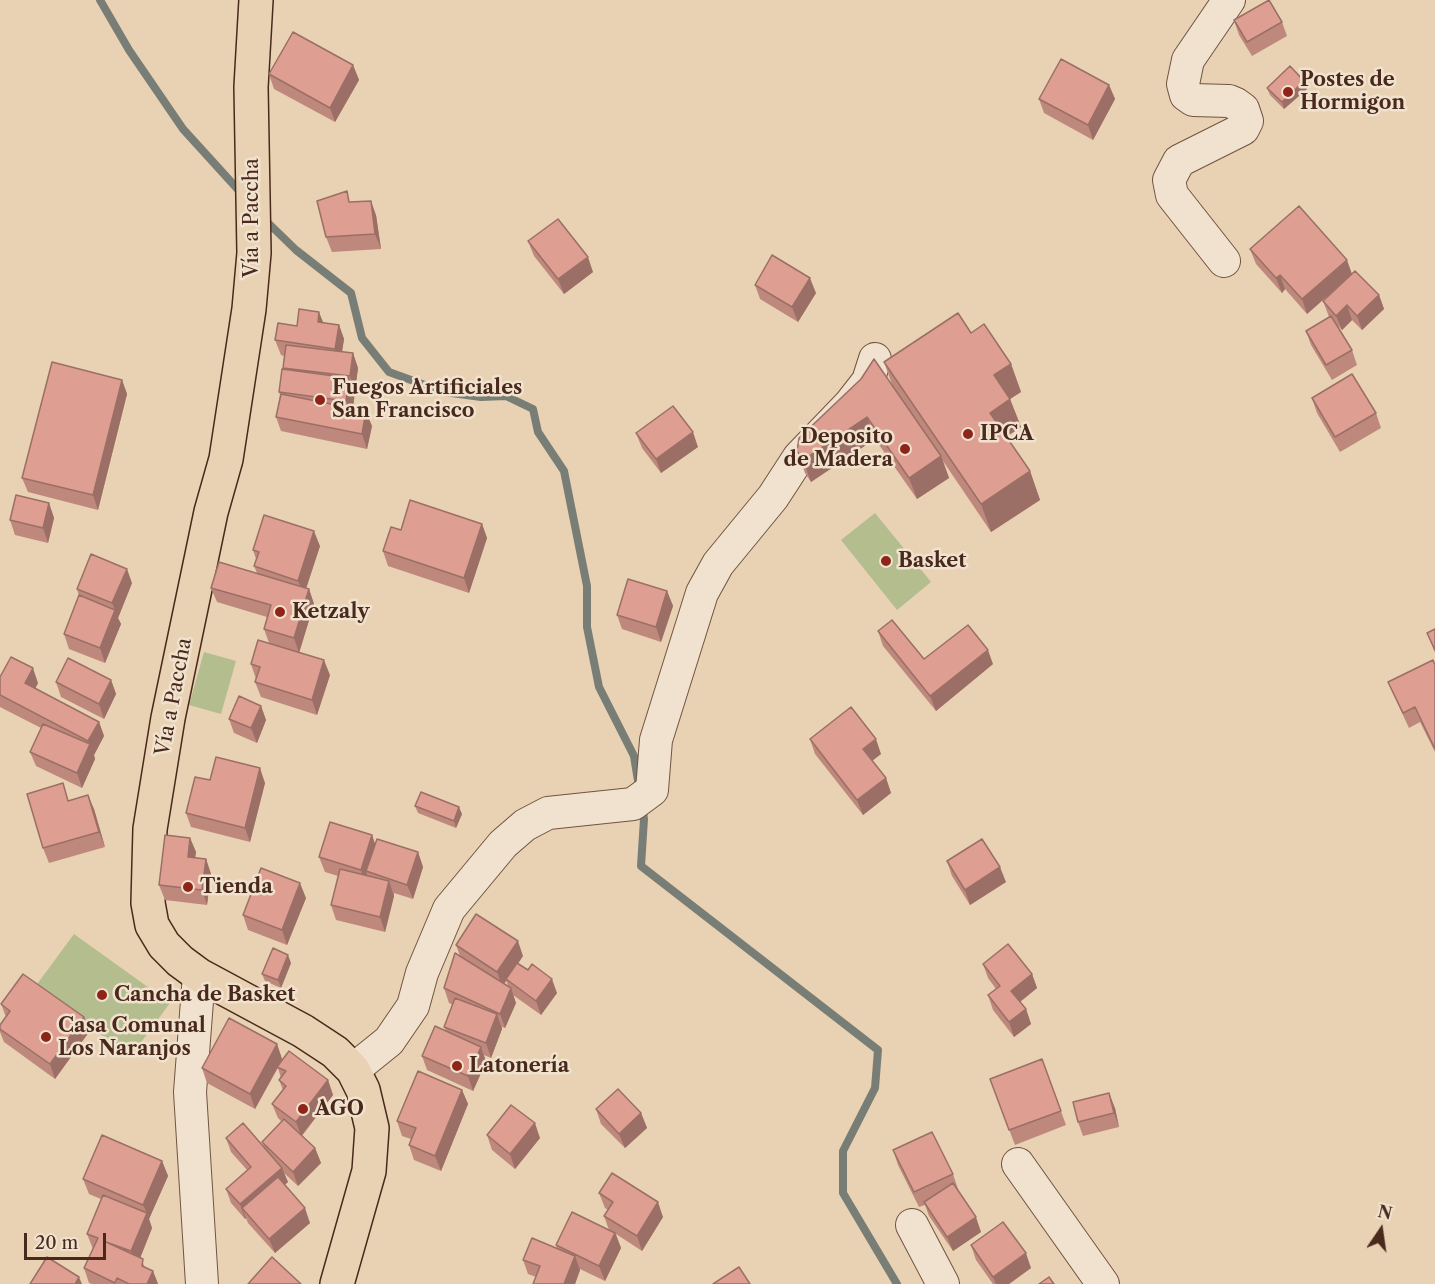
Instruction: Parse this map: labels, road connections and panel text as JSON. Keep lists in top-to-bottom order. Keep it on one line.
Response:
{"streets":{"main road":["Vía a Paccha"]},"places":["Postes de Hormigon","Fuegos Artificiales San Francisco","IPCA","Deposito de Madera","Basket","Ketzaly","Tienda","Cancha de Basket","Casa Comunal Los Naranjos","Latonería","AGO"],"scale_bar":"20 m","north":"top"}
